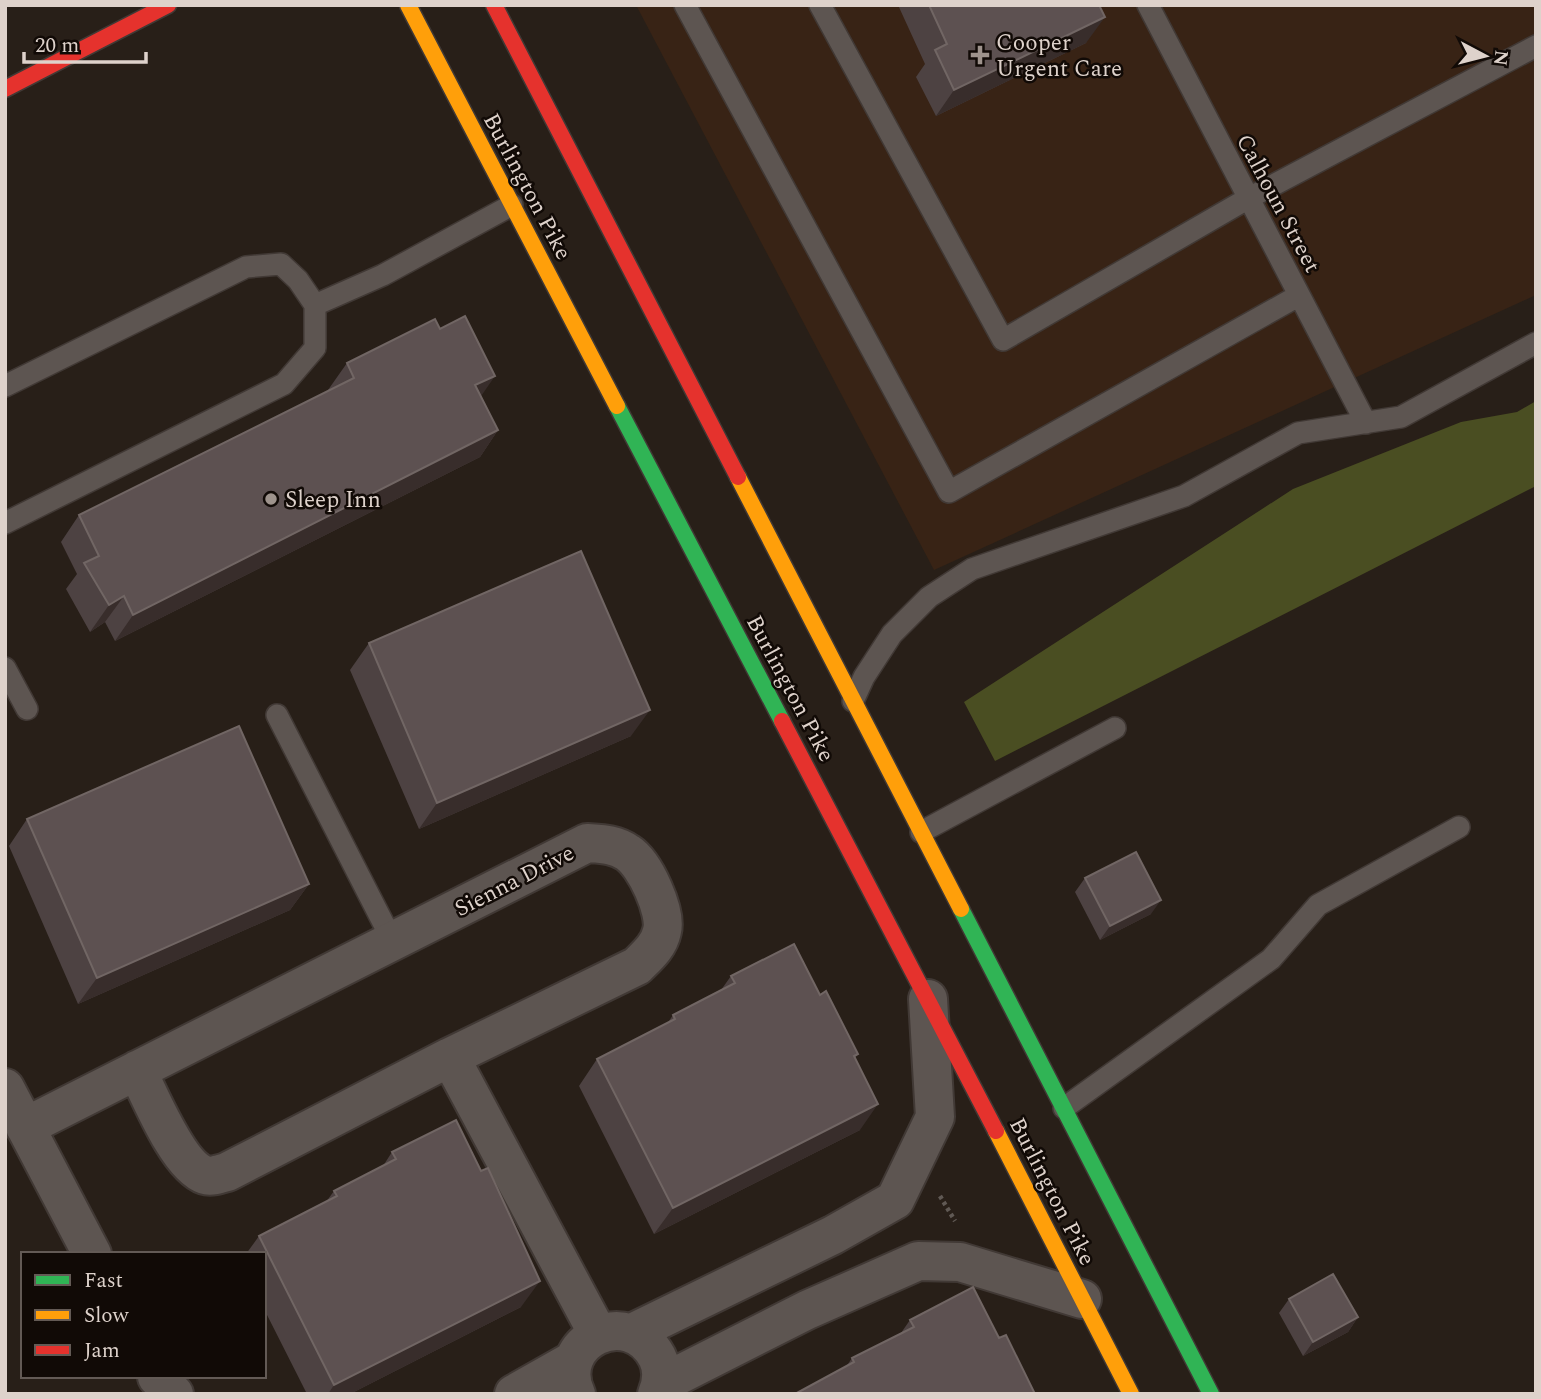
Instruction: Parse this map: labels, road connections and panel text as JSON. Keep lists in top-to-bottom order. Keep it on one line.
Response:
{"streets":{"highway":["Burlington Pike"],"street":["Sienna Drive"],"lane":["Calhoun Street"]},"places":{"health":["Cooper Urgent Care"],"other":["Sleep Inn"]},"legend":["Fast","Slow","Jam"],"scale_bar":"20 m","north":"right"}
